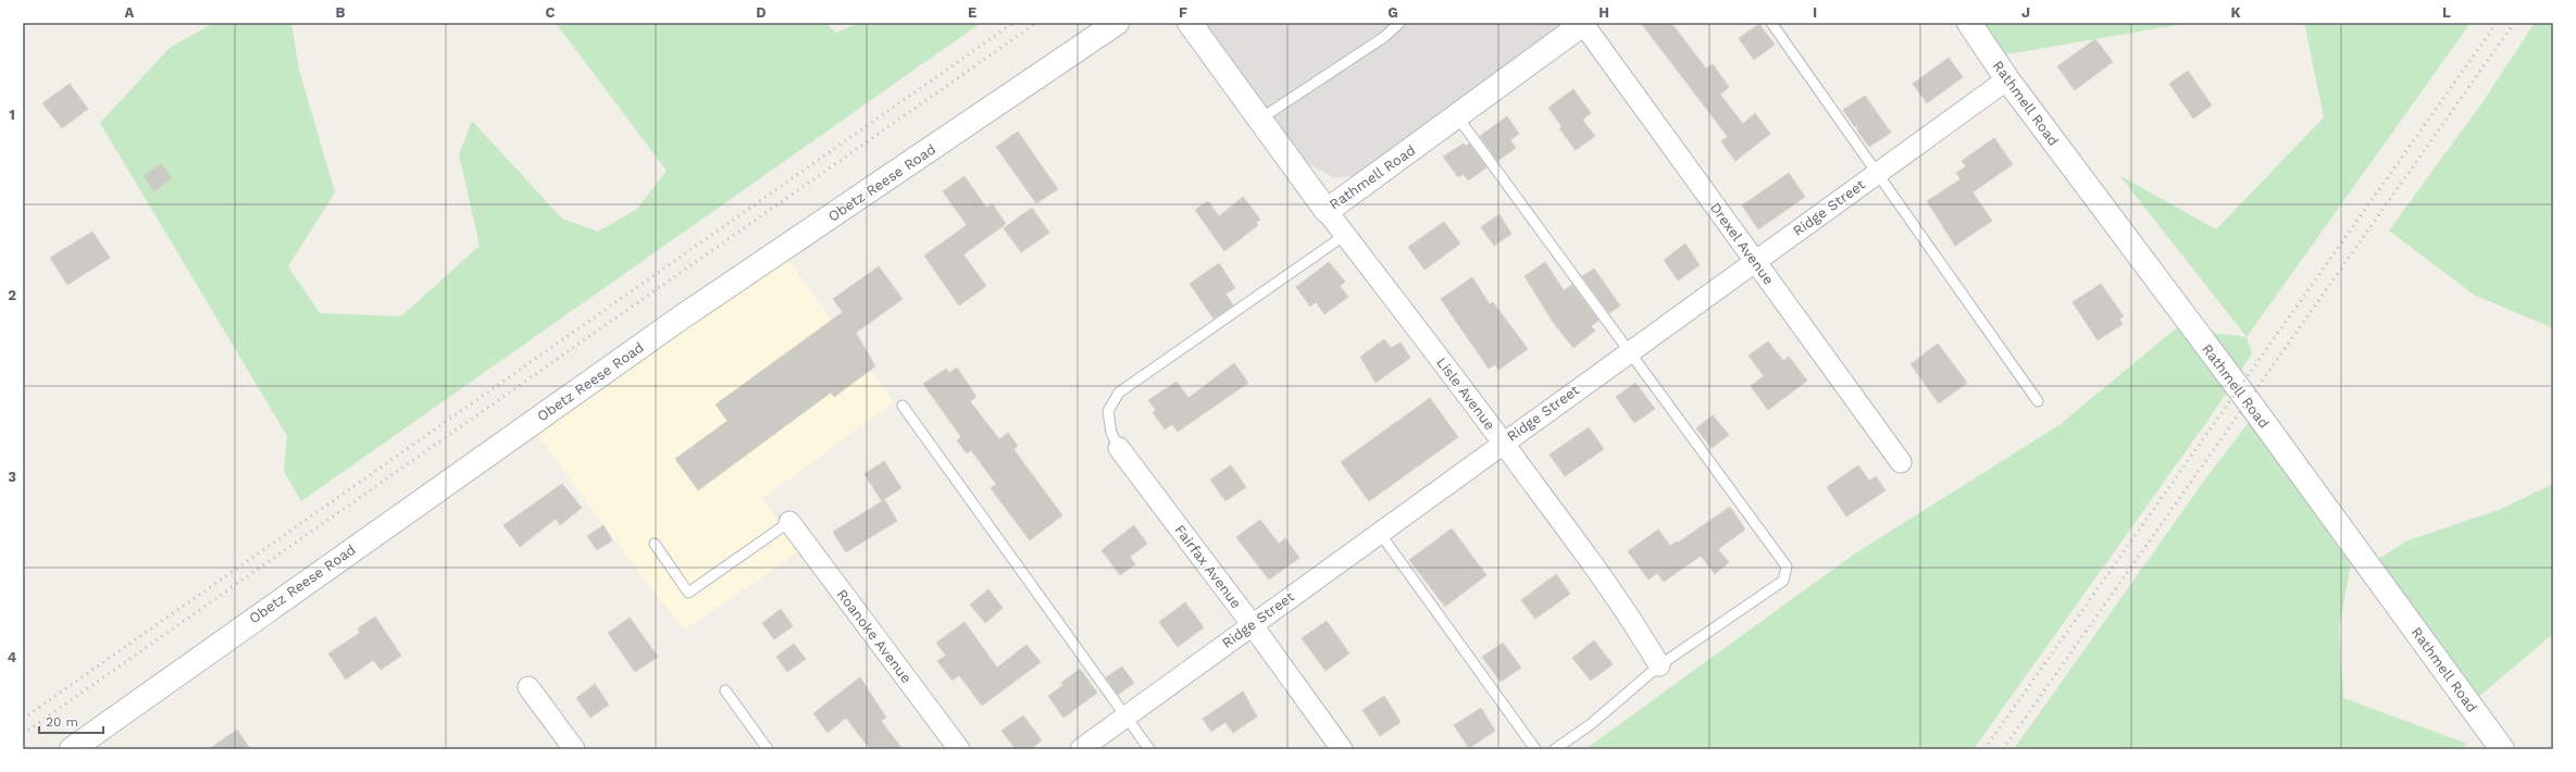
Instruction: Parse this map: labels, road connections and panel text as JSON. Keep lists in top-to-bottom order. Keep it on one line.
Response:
{"streets":{"street":["Rathmell Road","Obetz Reese Road","Ridge Street","Drexel Avenue","Lisle Avenue","Fairfax Avenue","Roanoke Avenue"]},"crossings":[["Rathmell Road","Ridge Street"],["Rathmell Road","Drexel Avenue"],["Rathmell Road","Lisle Avenue"],["Ridge Street","Drexel Avenue"],["Ridge Street","Lisle Avenue"],["Ridge Street","Fairfax Avenue"]],"scale_bar":"20 m","grid":{"columns":["A","B","C","D","E","F","G","H","I","J","K","L"],"rows":["1","2","3","4"]}}
